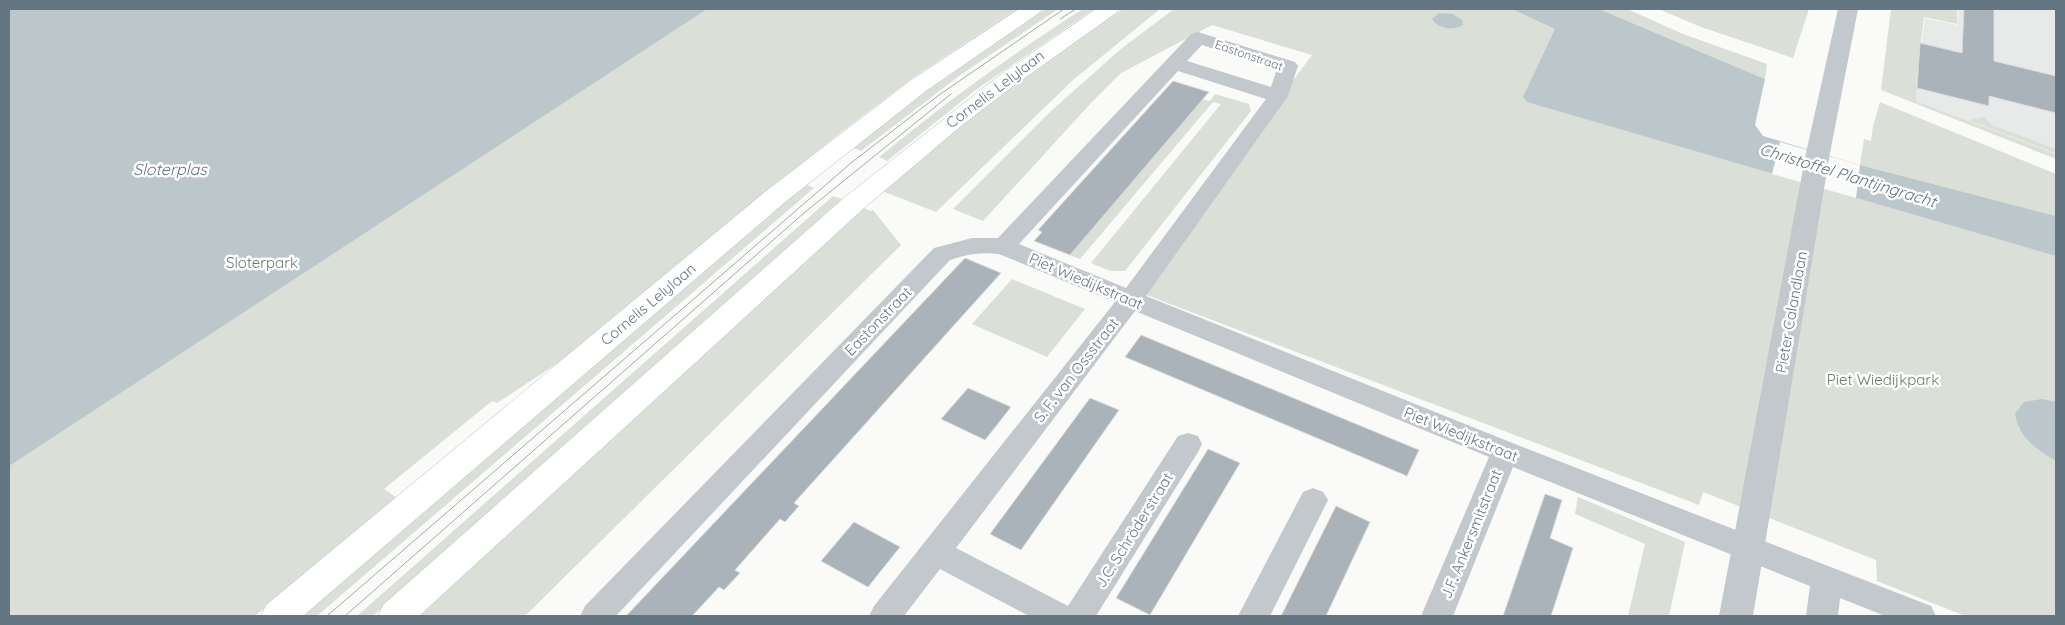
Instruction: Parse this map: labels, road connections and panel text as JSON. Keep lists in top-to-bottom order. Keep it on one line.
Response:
{"streets":{"main road":["Cornelis Lelylaan"],"street":["Eastonstraat","Piet Wiedijkstraat","Pieter Calandlaan","S. F. van Ossstraat","J.C. Schröderstraat","J.F. Ankersmitstraat"]},"crossings":[["Eastonstraat","Piet Wiedijkstraat"],["Eastonstraat","S. F. van Ossstraat"],["Piet Wiedijkstraat","Pieter Calandlaan"],["Piet Wiedijkstraat","S. F. van Ossstraat"],["Piet Wiedijkstraat","J.F. Ankersmitstraat"]],"water":["Sloterplas","Christoffel Plantijngracht"],"parks":["Sloterpark","Piet Wiedijkpark"]}
